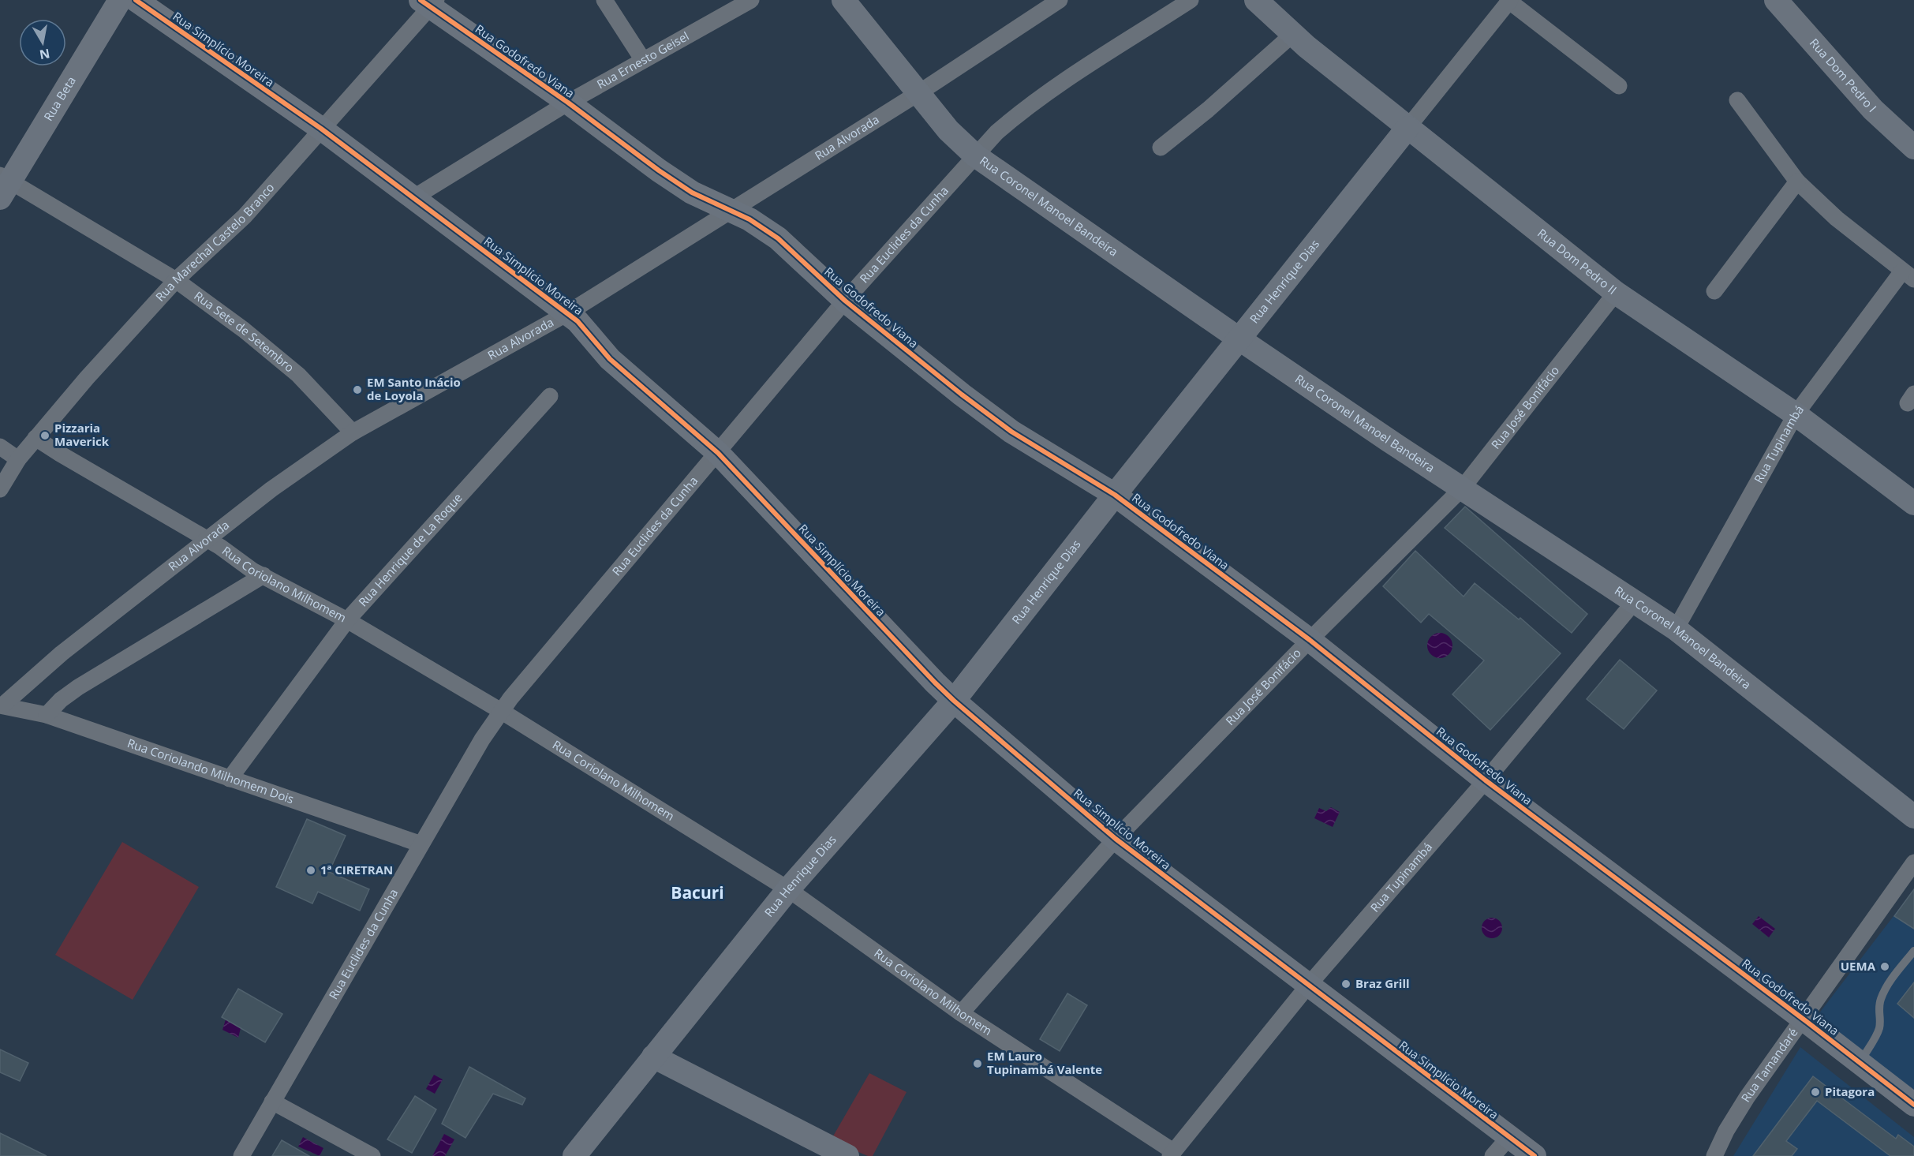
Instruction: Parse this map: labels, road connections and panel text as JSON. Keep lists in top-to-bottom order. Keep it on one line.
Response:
{"streets":{"street":["Rua Simplício Moreira","Rua Ernesto Geisel","Rua Godofredo Viana","Rua Dom Pedro I","Rua Beta","Rua Alvorada","Rua Coronel Manoel Bandeira","Rua Euclides da Cunha","Rua Marechal Castelo Branco","Rua Dom Pedro II","Rua Henrique Dias","Rua Sete de Setembro","Rua José Bonifácio","Rua Tupinambá","Rua Henrique de La Roque","Rua Coriolano Milhomem","Rua Coriolando Milhomem Dois","Rua Tamandaré"]},"crossings":[["Rua Simplício Moreira","Rua Ernesto Geisel"],["Rua Simplício Moreira","Rua Alvorada"],["Rua Simplício Moreira","Rua Euclides da Cunha"],["Rua Simplício Moreira","Rua Marechal Castelo Branco"],["Rua Simplício Moreira","Rua Henrique Dias"],["Rua Simplício Moreira","Rua José Bonifácio"],["Rua Simplício Moreira","Rua Tupinambá"],["Rua Ernesto Geisel","Rua Godofredo Viana"],["Rua Godofredo Viana","Rua Alvorada"],["Rua Godofredo Viana","Rua Euclides da Cunha"],["Rua Godofredo Viana","Rua Marechal Castelo Branco"],["Rua Godofredo Viana","Rua Henrique Dias"],["Rua Godofredo Viana","Rua José Bonifácio"],["Rua Godofredo Viana","Rua Tupinambá"],["Rua Godofredo Viana","Rua Tamandaré"],["Rua Beta","Rua Sete de Setembro"],["Rua Alvorada","Rua Coronel Manoel Bandeira"],["Rua Alvorada","Rua Sete de Setembro"],["Rua Alvorada","Rua Coriolano Milhomem"],["Rua Alvorada","Rua Coriolando Milhomem Dois"],["Rua Coronel Manoel Bandeira","Rua Euclides da Cunha"],["Rua Coronel Manoel Bandeira","Rua Henrique Dias"],["Rua Coronel Manoel Bandeira","Rua José Bonifácio"],["Rua Coronel Manoel Bandeira","Rua Tupinambá"],["Rua Euclides da Cunha","Rua Coriolano Milhomem"],["Rua Euclides da Cunha","Rua Coriolando Milhomem Dois"],["Rua Marechal Castelo Branco","Rua Sete de Setembro"],["Rua Marechal Castelo Branco","Rua Coriolano Milhomem"],["Rua Dom Pedro II","Rua Henrique Dias"],["Rua Dom Pedro II","Rua José Bonifácio"],["Rua Dom Pedro II","Rua Tupinambá"],["Rua Henrique Dias","Rua Coriolano Milhomem"],["Rua José Bonifácio","Rua Coriolano Milhomem"],["Rua Tupinambá","Rua Coriolano Milhomem"],["Rua Henrique de La Roque","Rua Coriolano Milhomem"],["Rua Henrique de La Roque","Rua Coriolando Milhomem Dois"]],"districts":["Bacuri"],"places":["EM Santo Inácio de Loyola","Pizzaria Maverick","1ª CIRETRAN","UEMA","Braz Grill","EM Lauro Tupinambá Valente","Pitagora"],"north":"bottom"}
